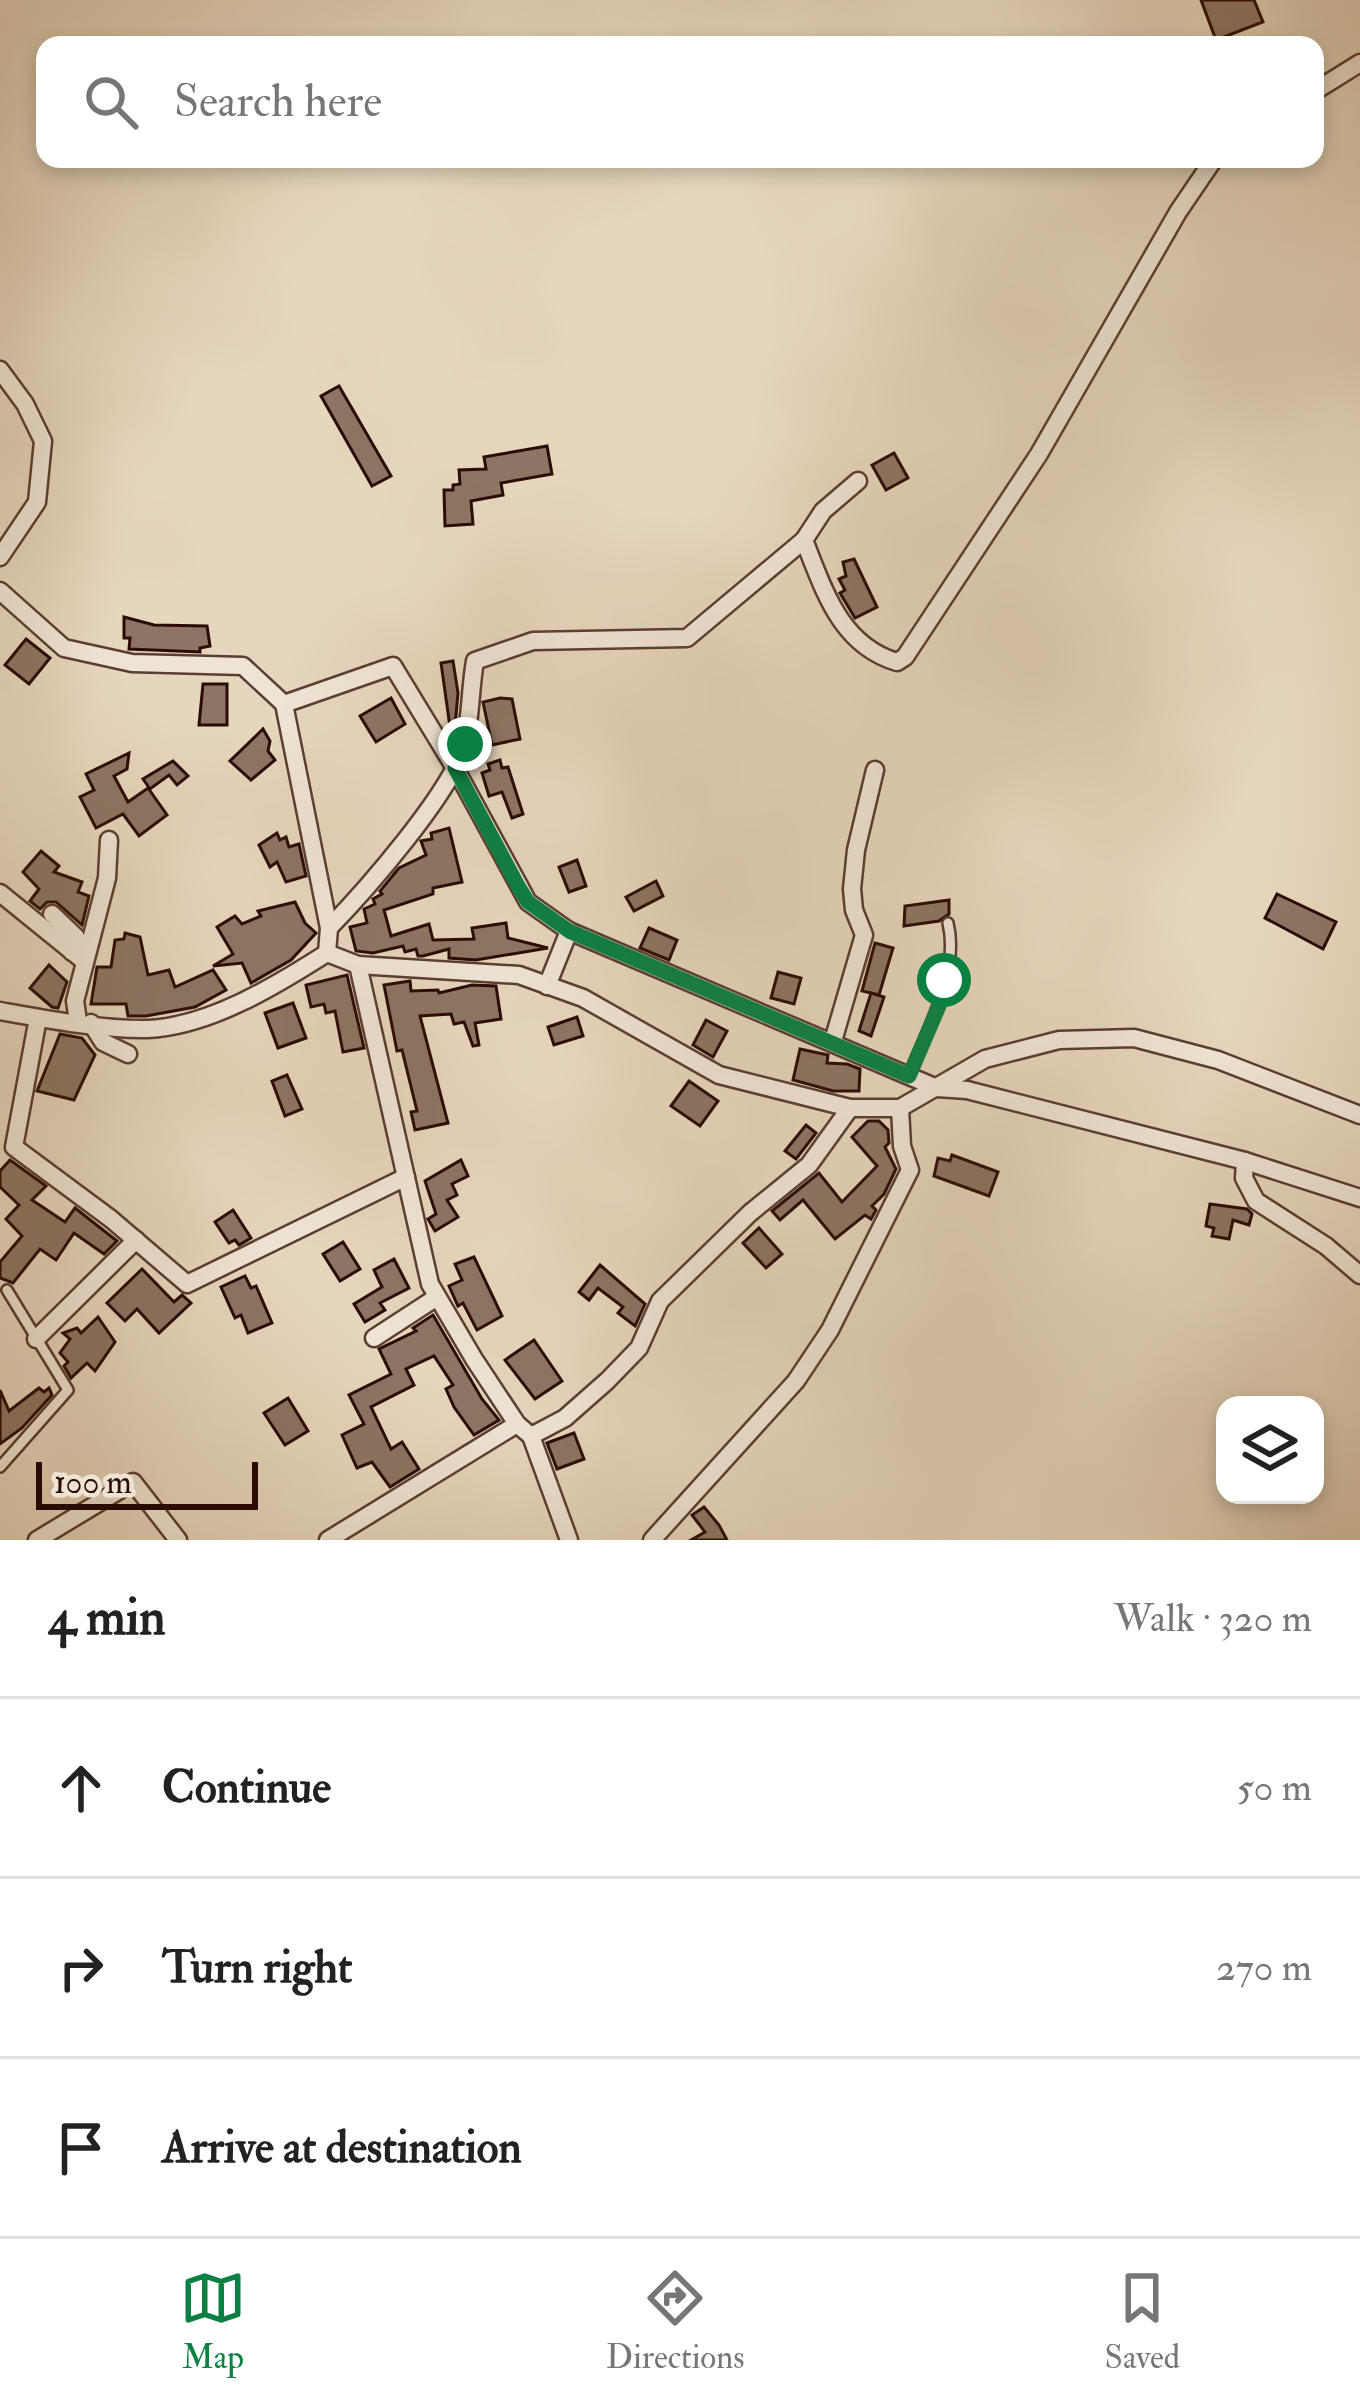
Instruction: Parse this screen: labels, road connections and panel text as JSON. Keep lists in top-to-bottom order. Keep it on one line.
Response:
{"scale_bar":"100 m","page":{"search":"Search here","scale":"100 m","heading":["4 min","Walk · 320 m"],"list":[["Continue","50 m"],["Turn right","270 m"],"Arrive at destination"],"nav":["Map","Directions","Saved"]}}
